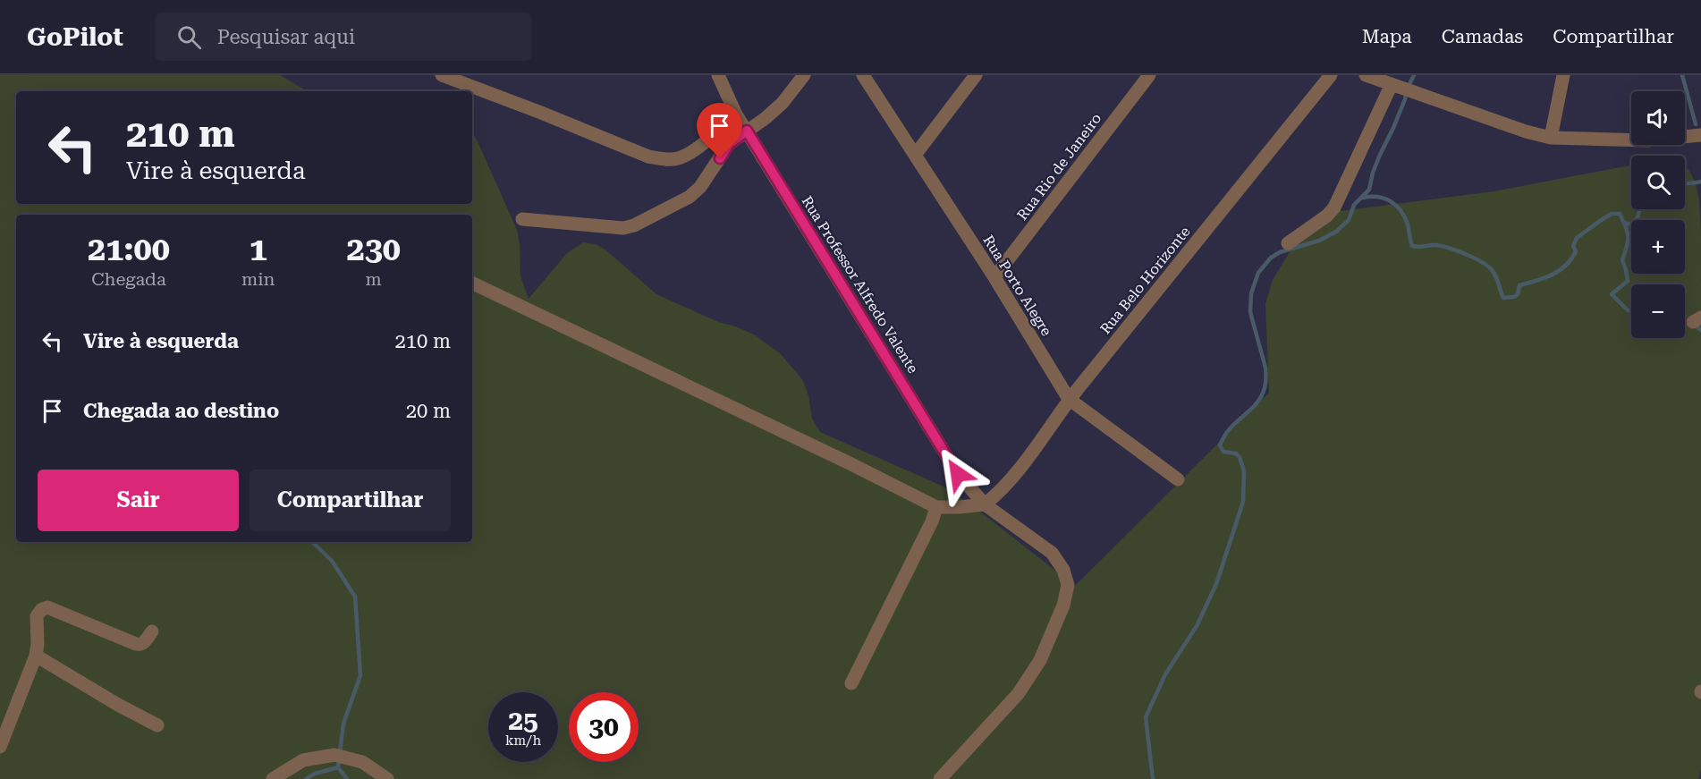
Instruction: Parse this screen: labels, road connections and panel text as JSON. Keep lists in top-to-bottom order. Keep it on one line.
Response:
{"streets":{"street":["Rua Rio de Janeiro","Rua Belo Horizonte","Rua Professor Alfredo Valente","Rua Porto Alegre"]},"crossings":[["Rua Rio de Janeiro","Rua Porto Alegre"],["Rua Belo Horizonte","Rua Professor Alfredo Valente"],["Rua Belo Horizonte","Rua Porto Alegre"]],"page":{"header":"GoPilot","search":"Pesquisar aqui","nav":["Mapa","Camadas","Compartilhar"],"map_buttons":["+","−"],"turn":["210 m","Vire à esquerda"],"eta":["21:00","Chegada","1","min","230","m"],"list":[{"name":"Vire à esquerda","value":"210 m"},{"name":"Chegada ao destino","value":"20 m"}],"buttons":["Sair","Compartilhar"],"speed":"25 km/h","limit":"30"}}
